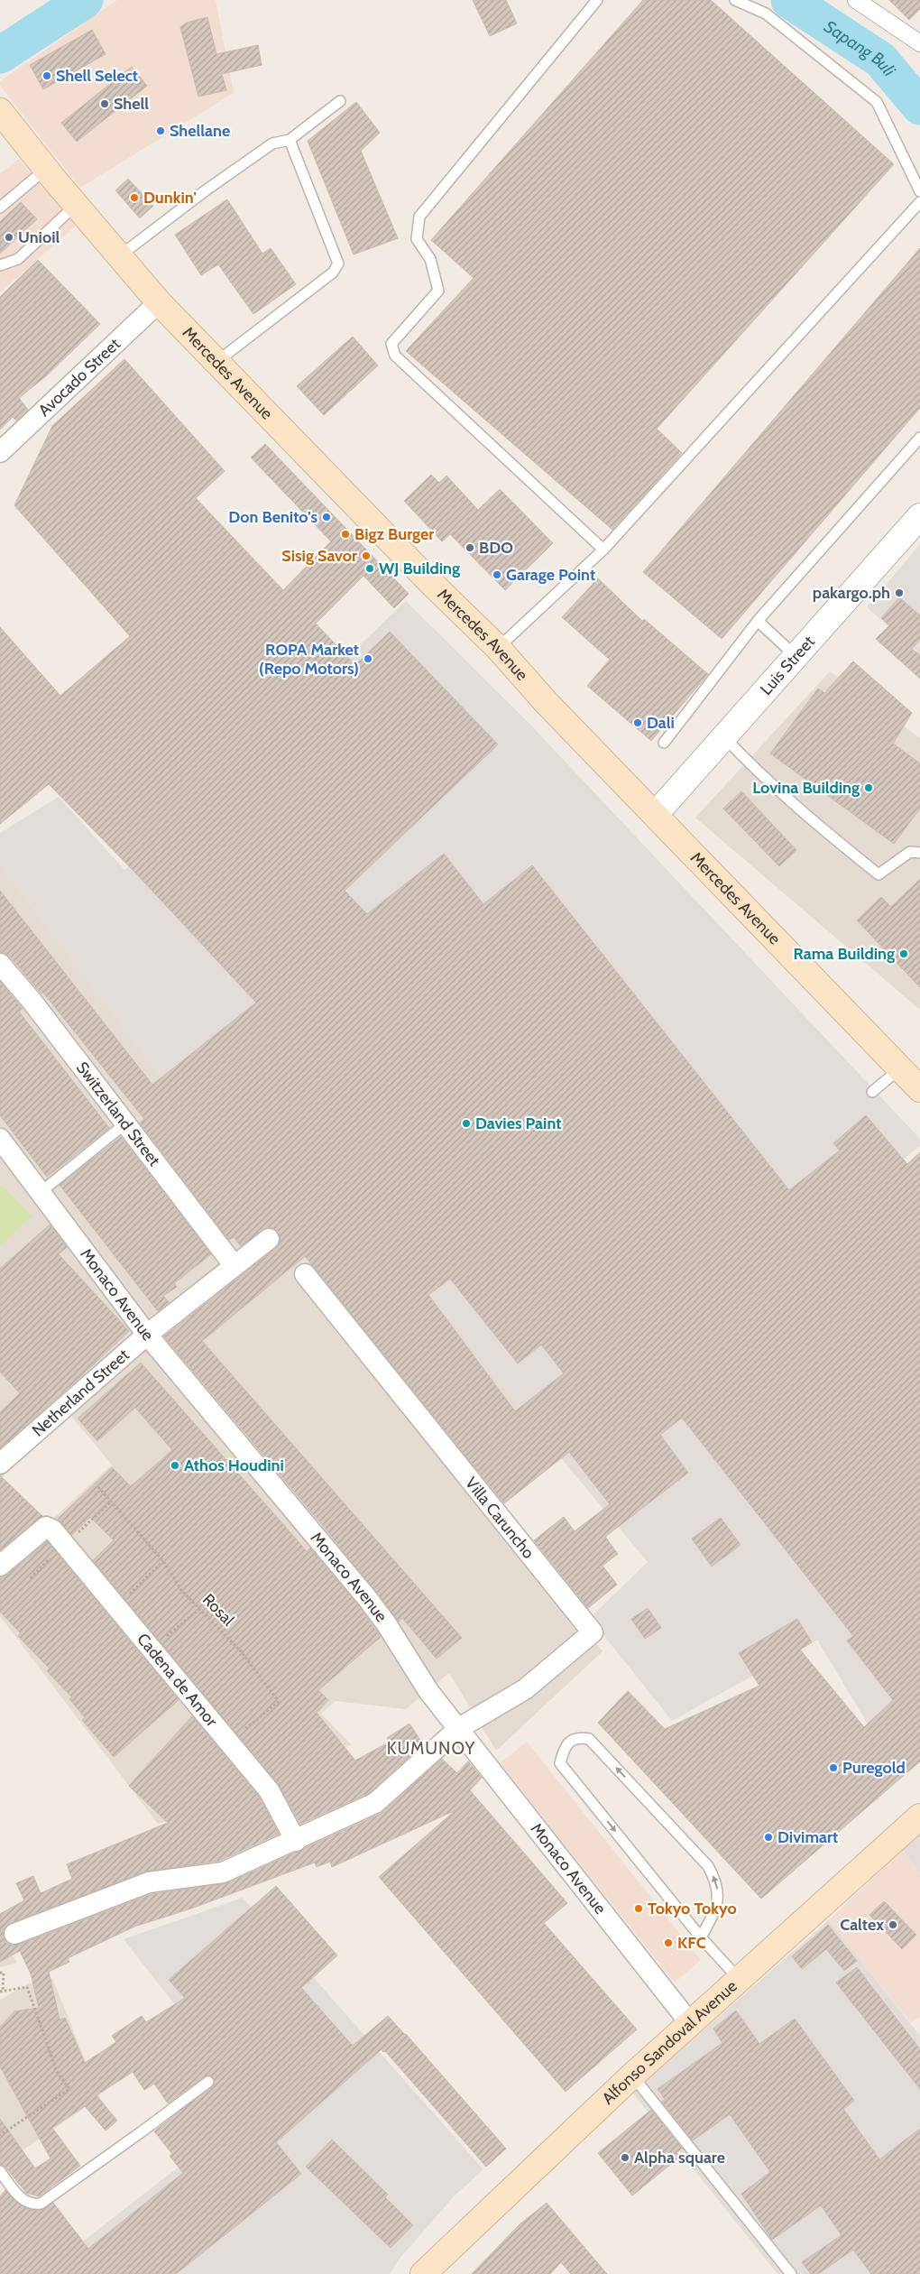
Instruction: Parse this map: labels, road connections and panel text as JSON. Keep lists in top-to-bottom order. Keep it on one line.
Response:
{"streets":{"main road":["Mercedes Avenue","Alfonso Sandoval Avenue"],"street":["Avocado Street","Luis Street","Switzerland Street","Monaco Avenue","Netherland Street","Villa Caruncho","Cadena de Amor"],"path":["Rosal"]},"crossings":[["Mercedes Avenue","Avocado Street"],["Mercedes Avenue","Luis Street"],["Switzerland Street","Netherland Street"],["Monaco Avenue","Netherland Street"],["Monaco Avenue","Villa Caruncho"],["Monaco Avenue","Alfonso Sandoval Avenue"],["Rosal","Cadena de Amor"]],"districts":["KUMUNOY"],"water":["Sapang Buli"],"places":["Shell Select","Shell","Shellane","Dunkin'","Unioil","Don Benito's","Bigz Burger","BDO","Sisig Savor","WJ Building","Garage Point","pakargo.ph","ROPA Market (Repo Motors)","Dali","Lovina Building","Rama Building","Davies Paint","Athos Houdini","Puregold","Divimart","Tokyo Tokyo","Caltex","KFC","Alpha square"]}
